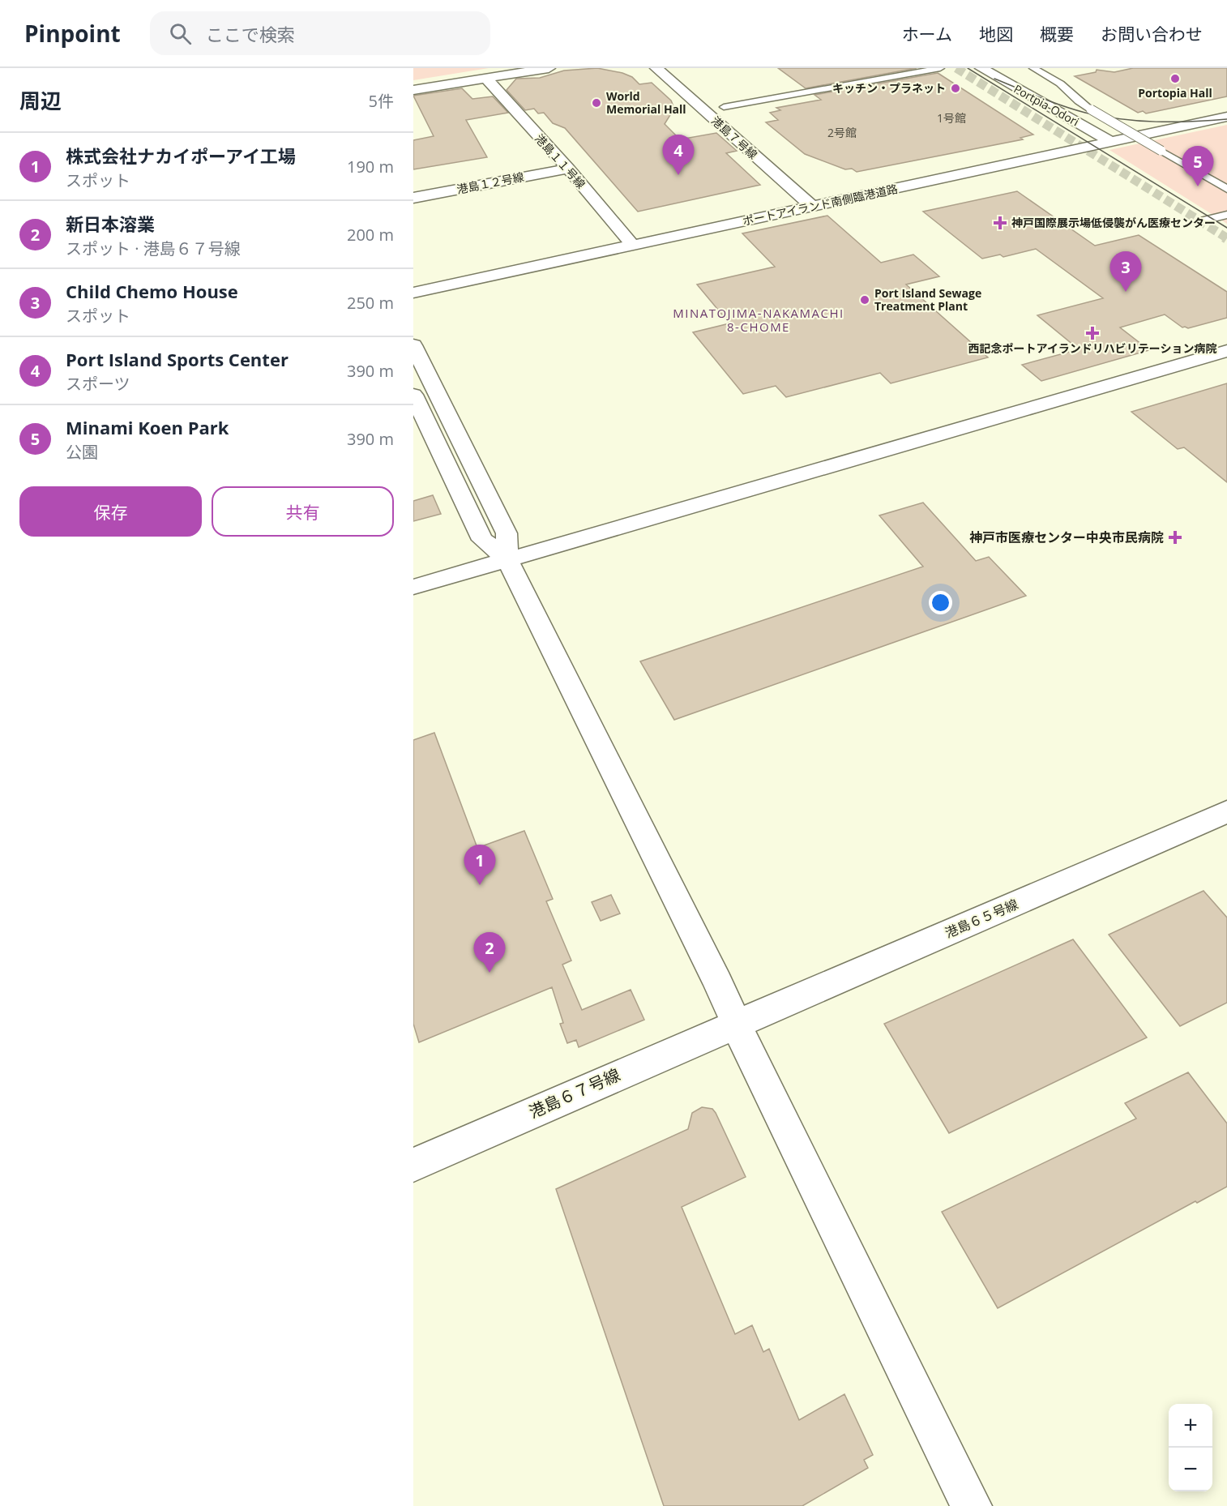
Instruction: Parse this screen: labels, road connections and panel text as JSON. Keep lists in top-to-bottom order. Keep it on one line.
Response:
{"streets":{"street":["Portpia-Odori","港島７号線","港島１１号線","港島１２号線","ポートアイランド南側臨港道路","港島６５号線","港島６７号線"]},"crossings":[["Portpia-Odori","ポートアイランド南側臨港道路"],["港島７号線","ポートアイランド南側臨港道路"],["港島１１号線","港島１２号線"],["港島１１号線","ポートアイランド南側臨港道路"],["港島６５号線","港島６７号線"]],"districts":["MINATOJIMA-NAKAMACHI 8-CHOME"],"places":{"other":["Portopia Hall","キッチン・プラネット","World Memorial Hall","Port Island Sewage Treatment Plant"],"health":["神戸国際展示場低侵襲がん医療センター","西記念ポートアイランドリハビリテーション病院","神戸市医療センター中央市民病院"]},"house_numbers":["1号館","2号館"],"page":{"header":"Pinpoint","search":"ここで検索","nav":["ホーム","地図","概要","お問い合わせ"],"heading":["周辺","5件"],"list":[{"mark":"1","name":"株式会社ナカイポーアイ工場","note":"スポット","value":"190 m"},{"mark":"2","name":"新日本溶業","note":"スポット · 港島６７号線","value":"200 m"},{"mark":"3","name":"Child Chemo House","note":"スポット","value":"250 m"},{"mark":"4","name":"Port Island Sports Center","note":"スポーツ","value":"390 m"},{"mark":"5","name":"Minami Koen Park","note":"公園","value":"390 m"}],"pins":["4","5","3","1","2"],"buttons":["保存","共有"],"map_buttons":["+","−"]}}
